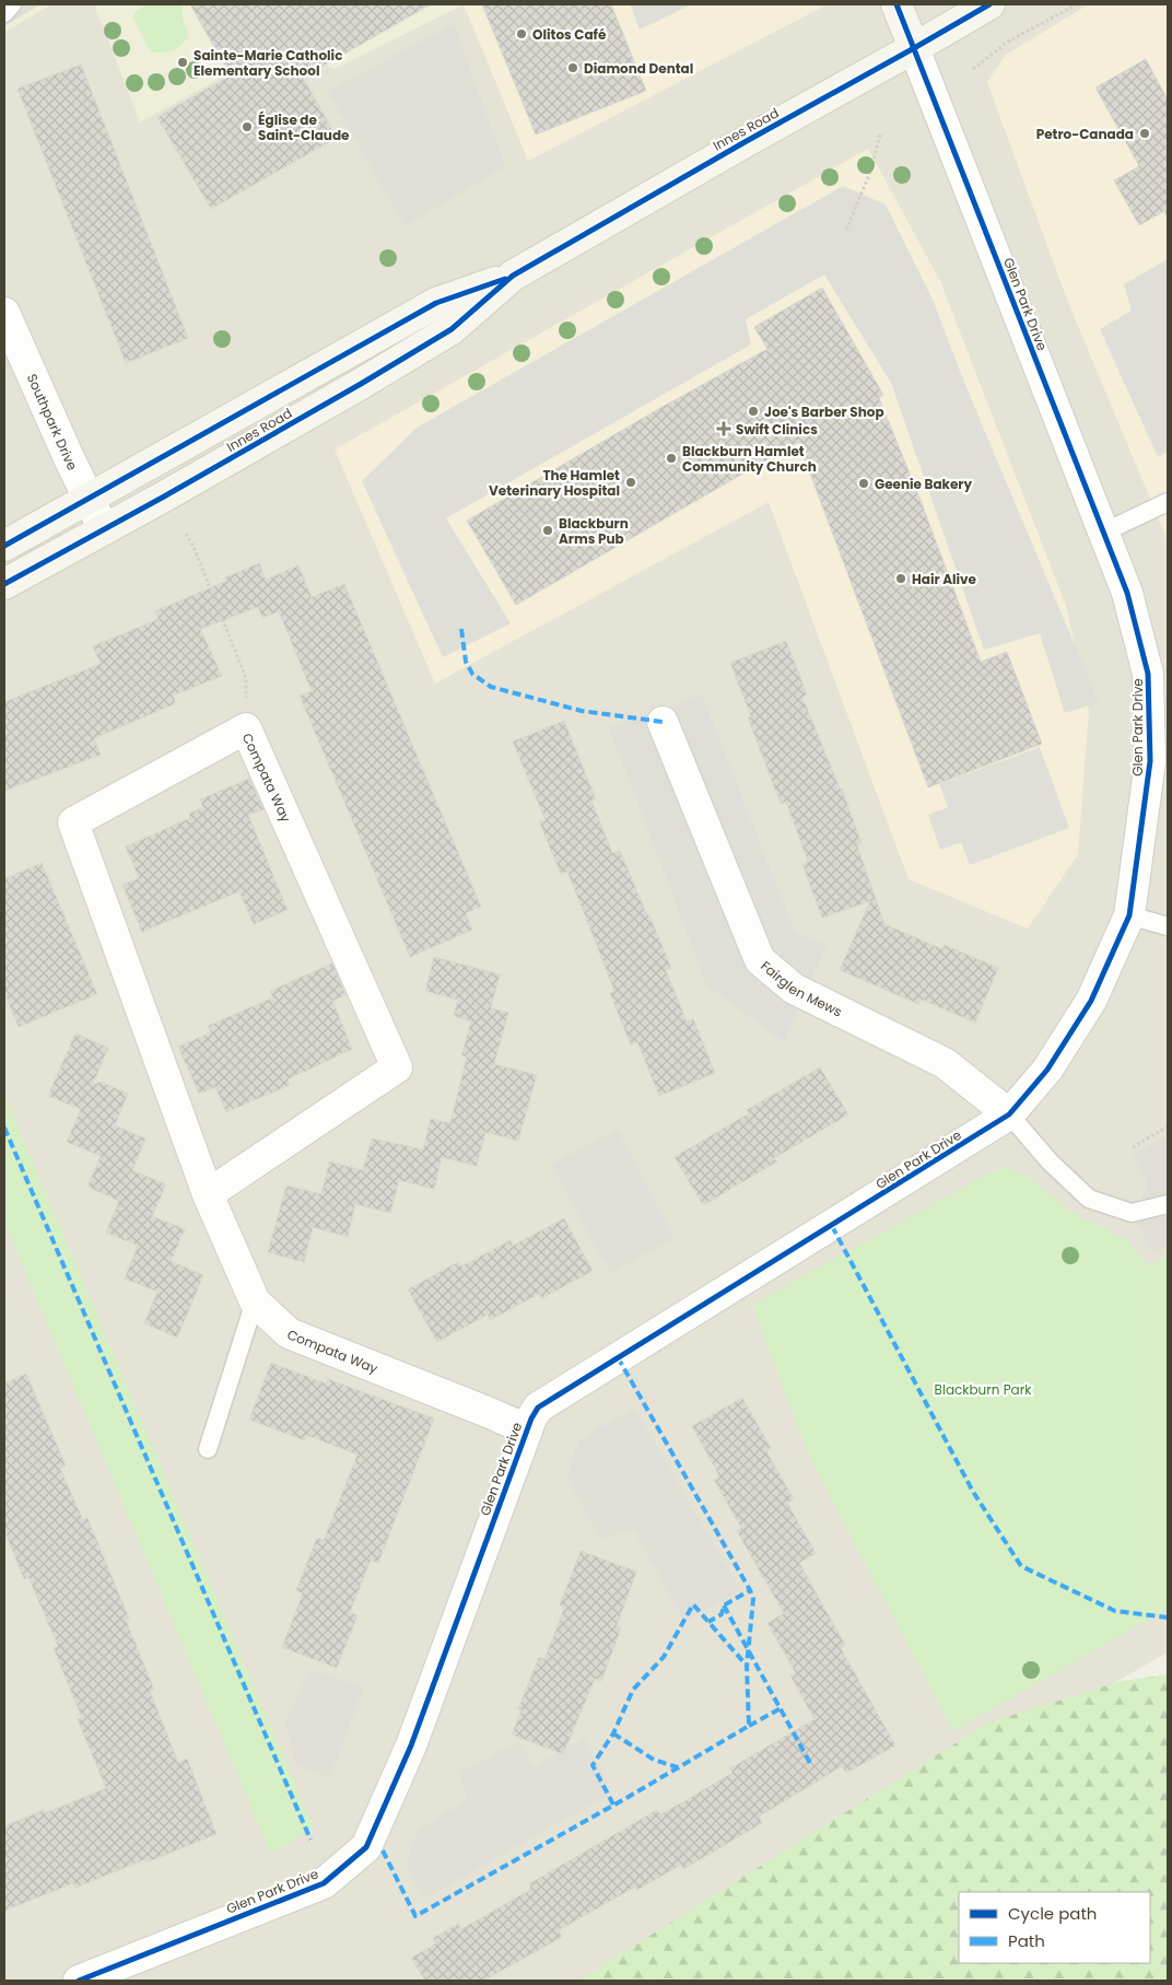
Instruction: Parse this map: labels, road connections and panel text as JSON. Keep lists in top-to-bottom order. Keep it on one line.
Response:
{"streets":{"street":["Innes Road","Glen Park Drive","Southpark Drive","Compata Way","Fairglen Mews"]},"crossings":[["Innes Road","Glen Park Drive"],["Innes Road","Southpark Drive"],["Glen Park Drive","Compata Way"],["Glen Park Drive","Fairglen Mews"]],"parks":["Blackburn Park"],"places":{"other":["Olitos Café","Sainte-Marie Catholic Elementary School","Diamond Dental","Église de Saint-Claude","Petro-Canada","Joe's Barber Shop","Blackburn Hamlet Community Church","The Hamlet Veterinary Hospital","Geenie Bakery","Blackburn Arms Pub","Hair Alive"],"health":["Swift Clinics"]},"legend":["Cycle path","Path"]}
